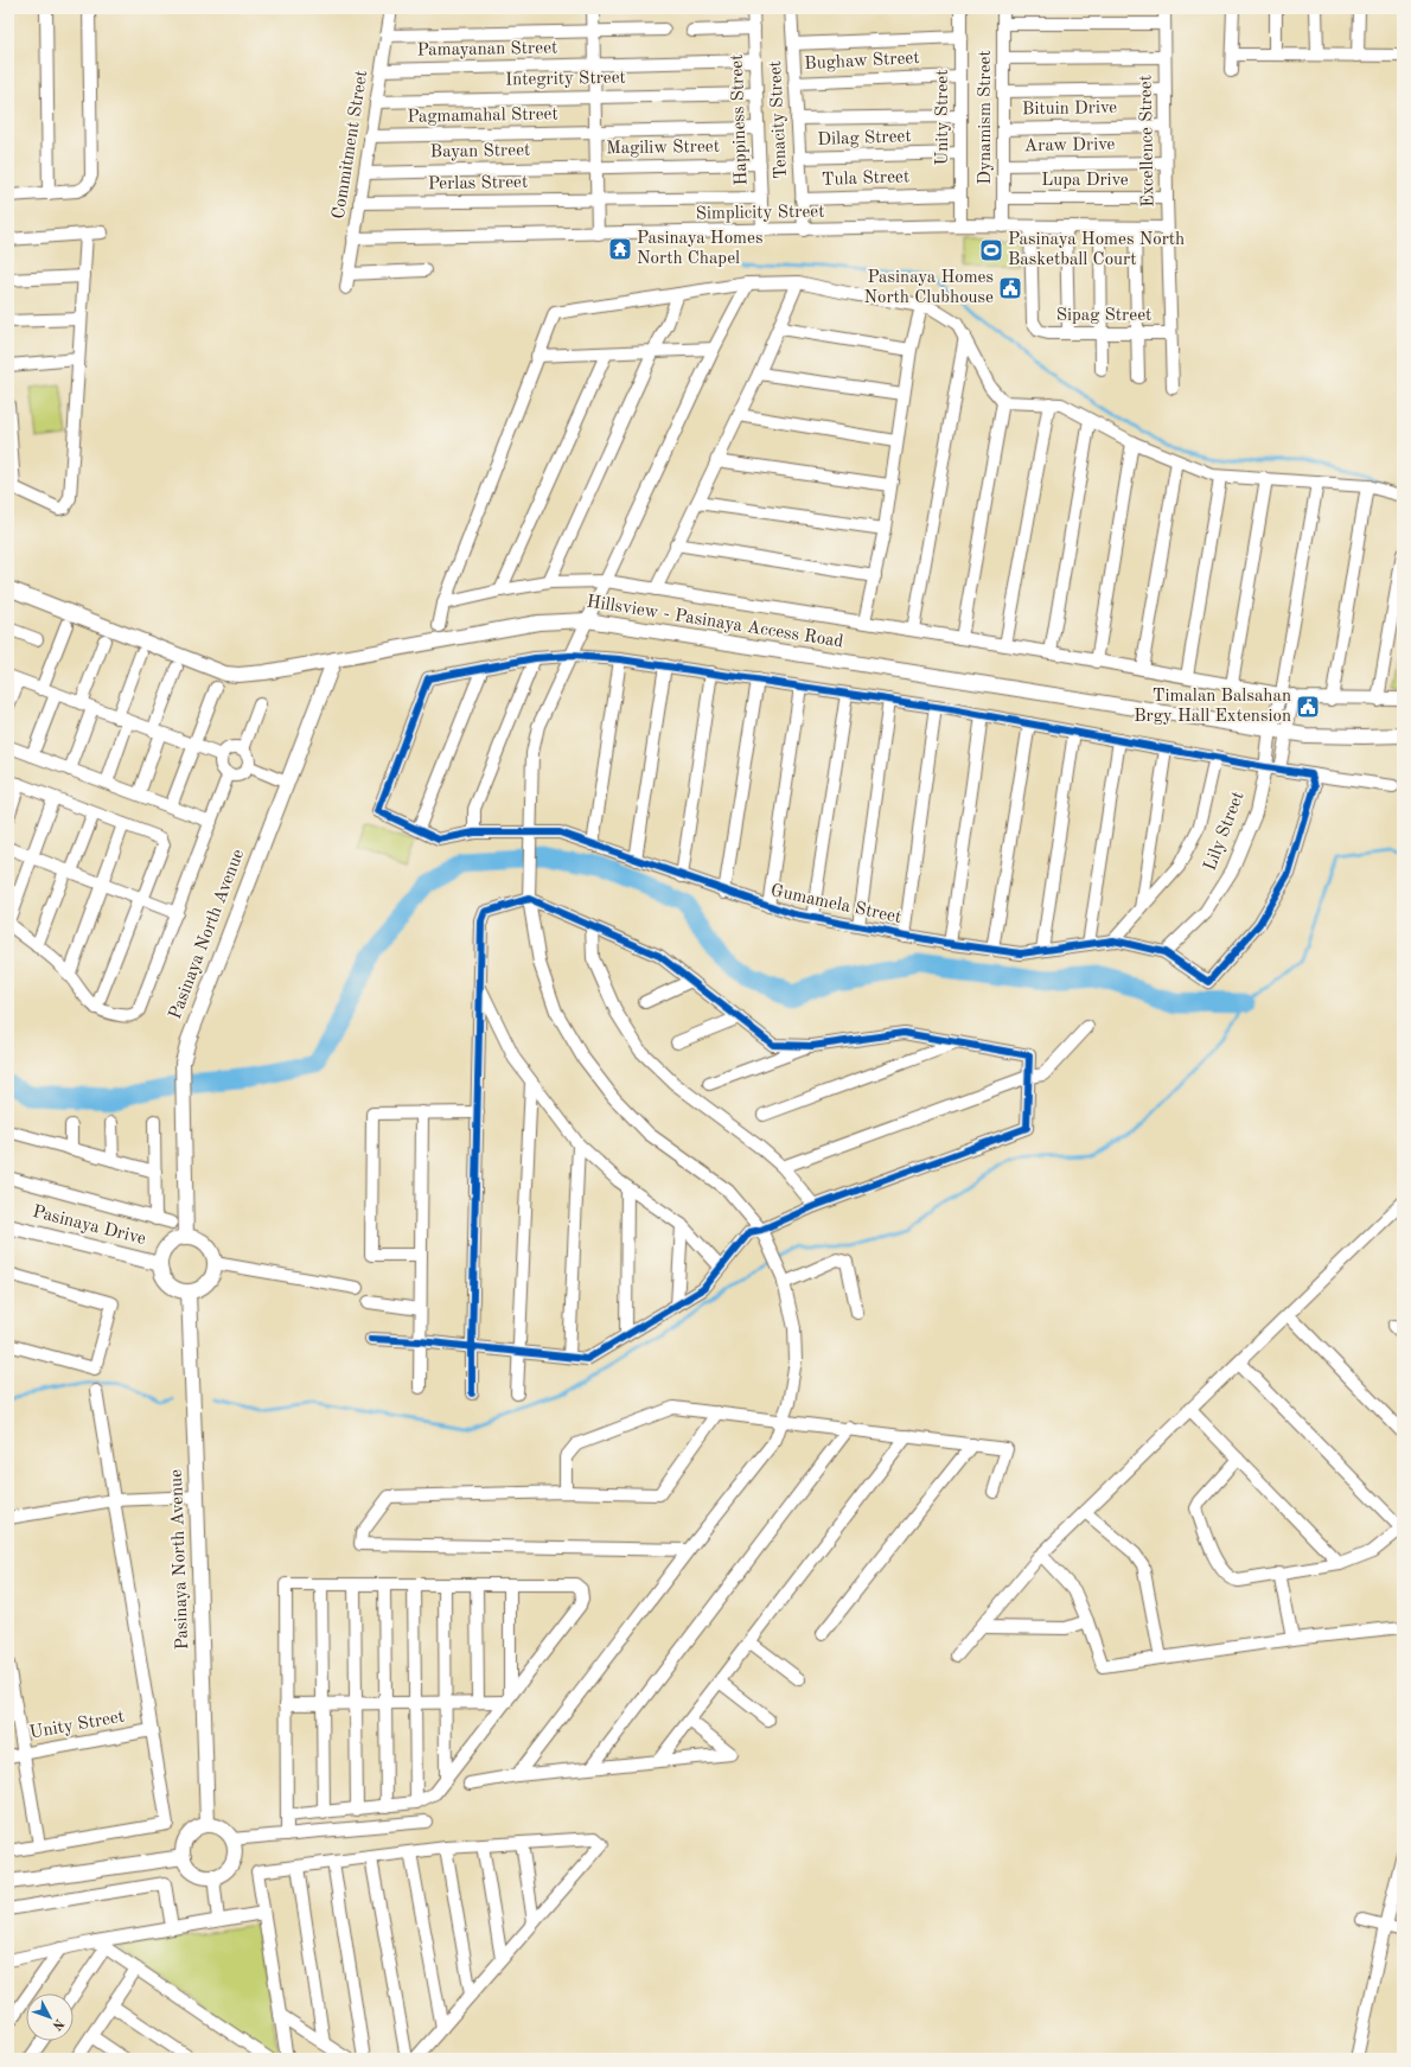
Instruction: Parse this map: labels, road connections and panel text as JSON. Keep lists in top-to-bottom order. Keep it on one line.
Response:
{"streets":{"street":["Pamayanan Street","Bughaw Street","Integrity Street","Bituin Drive","Pagmamahal Street","Unity Street","Dynamism Street","Happiness Street","Tenacity Street","Dilag Street","Excellence Street","Commitment Street","Araw Drive","Magiliw Street","Bayan Street","Tula Street","Lupa Drive","Perlas Street","Simplicity Street","Sipag Street","Hillsview - Pasinaya Access Road","Lily Street","Gumamela Street","Pasinaya North Avenue","Pasinaya Drive"]},"crossings":[["Pamayanan Street","Happiness Street"],["Pamayanan Street","Commitment Street"],["Bughaw Street","Unity Street"],["Bughaw Street","Tenacity Street"],["Integrity Street","Happiness Street"],["Integrity Street","Commitment Street"],["Bituin Drive","Dynamism Street"],["Bituin Drive","Excellence Street"],["Pagmamahal Street","Happiness Street"],["Pagmamahal Street","Commitment Street"],["Unity Street","Dilag Street"],["Unity Street","Tula Street"],["Unity Street","Simplicity Street"],["Dynamism Street","Araw Drive"],["Dynamism Street","Lupa Drive"],["Dynamism Street","Simplicity Street"],["Happiness Street","Magiliw Street"],["Happiness Street","Perlas Street"],["Happiness Street","Simplicity Street"],["Tenacity Street","Dilag Street"],["Tenacity Street","Tula Street"],["Tenacity Street","Simplicity Street"],["Excellence Street","Araw Drive"],["Excellence Street","Lupa Drive"],["Excellence Street","Simplicity Street"],["Excellence Street","Sipag Street"],["Commitment Street","Bayan Street"],["Commitment Street","Perlas Street"],["Commitment Street","Simplicity Street"],["Magiliw Street","Bayan Street"],["Simplicity Street","Sipag Street"],["Hillsview - Pasinaya Access Road","Lily Street"],["Hillsview - Pasinaya Access Road","Pasinaya North Avenue"],["Lily Street","Gumamela Street"],["Pasinaya North Avenue","Pasinaya Drive"]],"places":{"temple":["Pasinaya Homes North Chapel"],"sports":["Pasinaya Homes North Basketball Court"],"public building":["Pasinaya Homes North Clubhouse","Timalan Balsahan Brgy Hall Extension"]},"north":"bottom right"}
